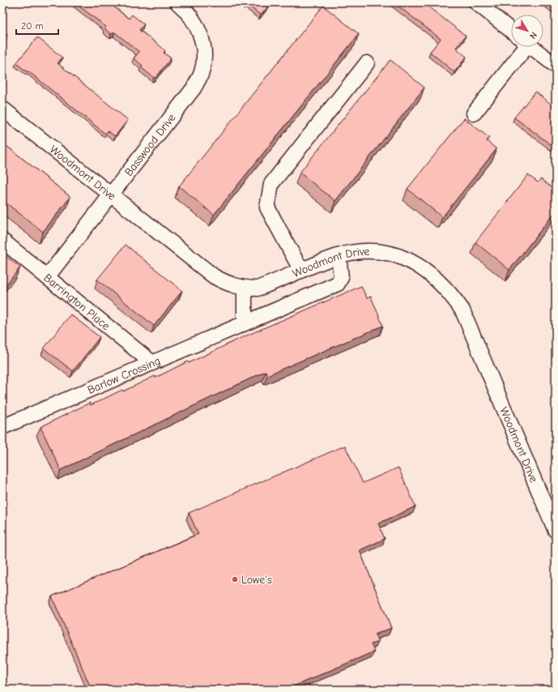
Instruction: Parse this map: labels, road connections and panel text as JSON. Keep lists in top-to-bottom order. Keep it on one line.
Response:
{"streets":{"street":["Basswood Drive","Woodmont Drive","Barrington Place","Barlow Crossing"]},"crossings":[["Basswood Drive","Woodmont Drive"],["Basswood Drive","Barrington Place"],["Woodmont Drive","Barlow Crossing"],["Barrington Place","Barlow Crossing"]],"places":["Lowe's"],"scale_bar":"20 m","north":"bottom right"}
